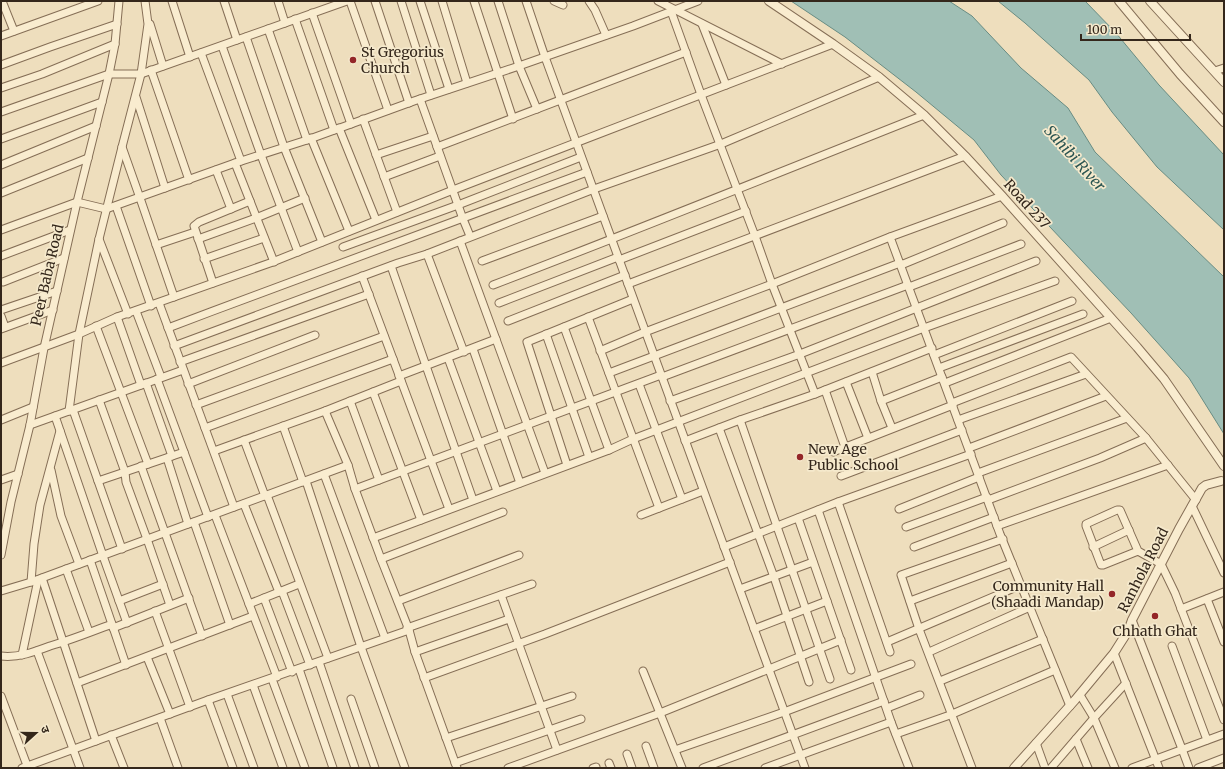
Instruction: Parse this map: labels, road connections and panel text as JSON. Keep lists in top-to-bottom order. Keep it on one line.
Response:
{"streets":{"street":["Road 237","Peer Baba Road","Ranhola Road"]},"water":["Sahibi River"],"places":["St Gregorius Church","New Age Public School","Community Hall (Shaadi Mandap)","Chhath Ghat"],"scale_bar":"100 m","north":"right"}
